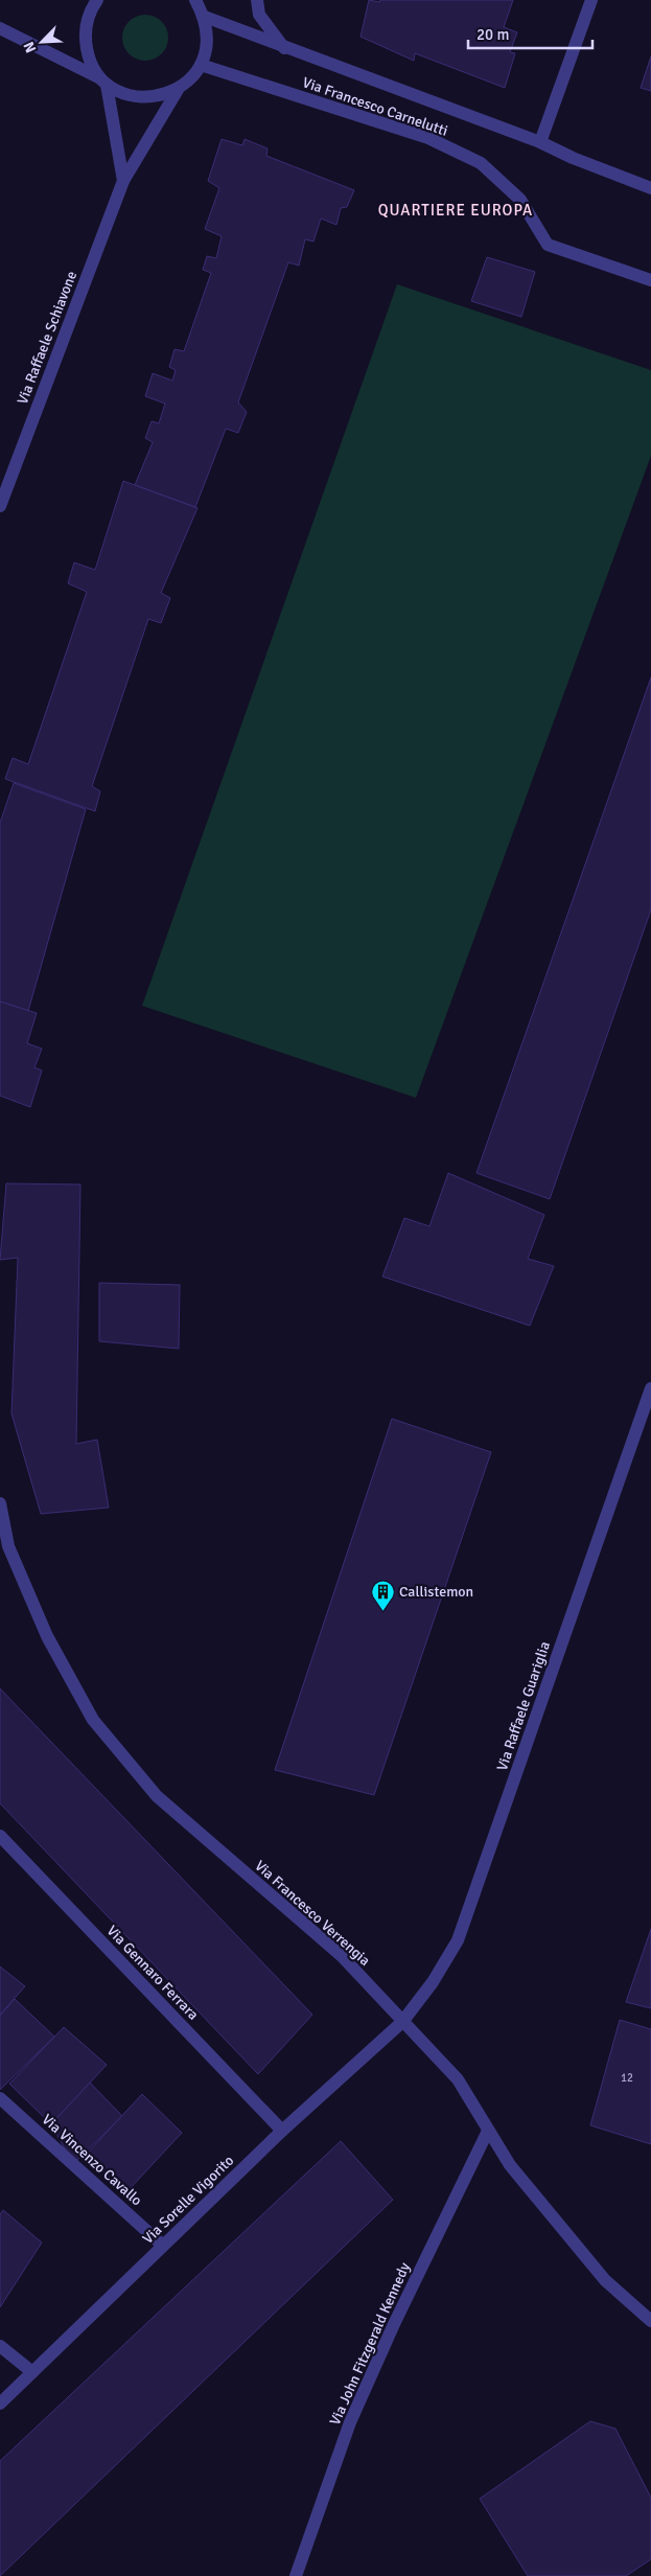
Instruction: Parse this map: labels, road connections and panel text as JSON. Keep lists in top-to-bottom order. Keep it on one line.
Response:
{"streets":{"street":["Via Francesco Carnelutti","Via Raffaele Schiavone","Via Raffaele Guariglia","Via Francesco Verrengia","Via Gennaro Ferrara","Via Vincenzo Cavallo","Via Sorelle Vigorito","Via John Fitzgerald Kennedy"]},"crossings":[["Via Raffaele Guariglia","Via Francesco Verrengia"],["Via Raffaele Guariglia","Via Sorelle Vigorito"],["Via Francesco Verrengia","Via Sorelle Vigorito"],["Via Francesco Verrengia","Via John Fitzgerald Kennedy"],["Via Gennaro Ferrara","Via Sorelle Vigorito"],["Via Vincenzo Cavallo","Via Sorelle Vigorito"]],"districts":["QUARTIERE EUROPA"],"places":{"building":["Callistemon"]},"house_numbers":["12"],"scale_bar":"20 m","north":"bottom left"}
